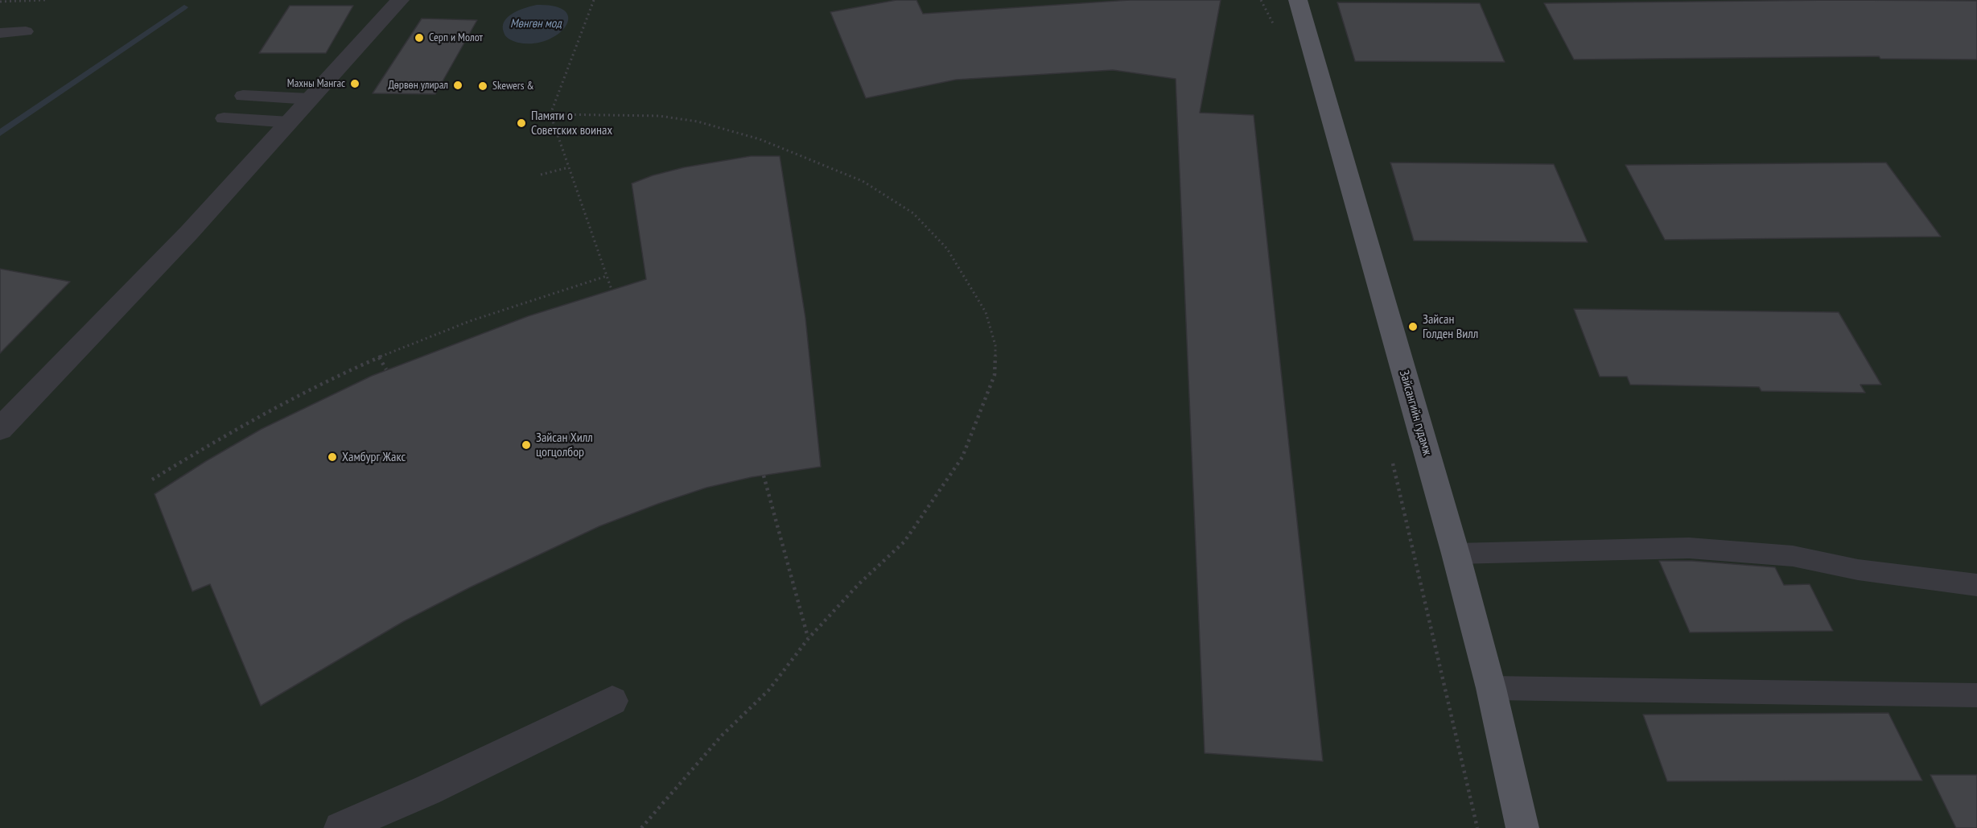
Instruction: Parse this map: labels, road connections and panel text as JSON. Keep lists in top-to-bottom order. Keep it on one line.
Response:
{"streets":{"main road":["Зайсангийн гудамж"]},"water":["Мөнгөн мод"],"places":["Серп и Молот","Махны Мангас","Дөрвөн улирал","Skewers &","Памяти о Советских воинах","Зайсан Голден Вилл","Зайсан Хилл цогцолбор","Хамбург Жакс"]}
